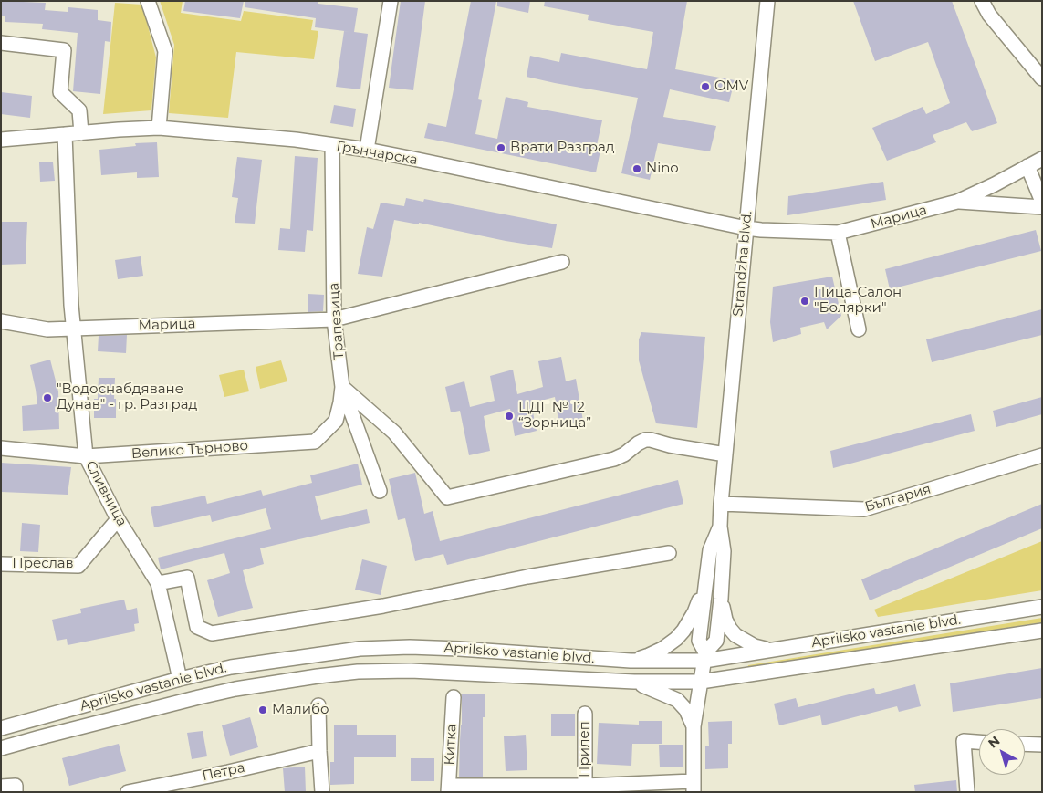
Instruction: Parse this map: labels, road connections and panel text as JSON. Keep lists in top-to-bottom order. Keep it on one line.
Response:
{"streets":{"street":["Грънчарска","Марица","Strandzha blvd.","Трапезица","Велико Търново","Сливница","България","Преслав","Aprilsko vastanie blvd.","Китка","Прилеп","Петра"]},"crossings":[["Грънчарска","Марица"],["Грънчарска","Strandzha blvd."],["Грънчарска","Трапезица"],["Грънчарска","Сливница"],["Марица","Strandzha blvd."],["Марица","Трапезица"],["Марица","Сливница"],["Strandzha blvd.","България"],["Strandzha blvd.","Aprilsko vastanie blvd."],["Трапезица","Велико Търново"],["Велико Търново","Сливница"],["Сливница","Преслав"],["Сливница","Aprilsko vastanie blvd."]],"places":["OMV","Врати Разград","Nino","Пица-Салон \"Болярки\"","\"Водоснабдяване Дунав\" - гр. Разград","ЦДГ № 12 “Зорница”","Малибо"],"north":"top left"}
